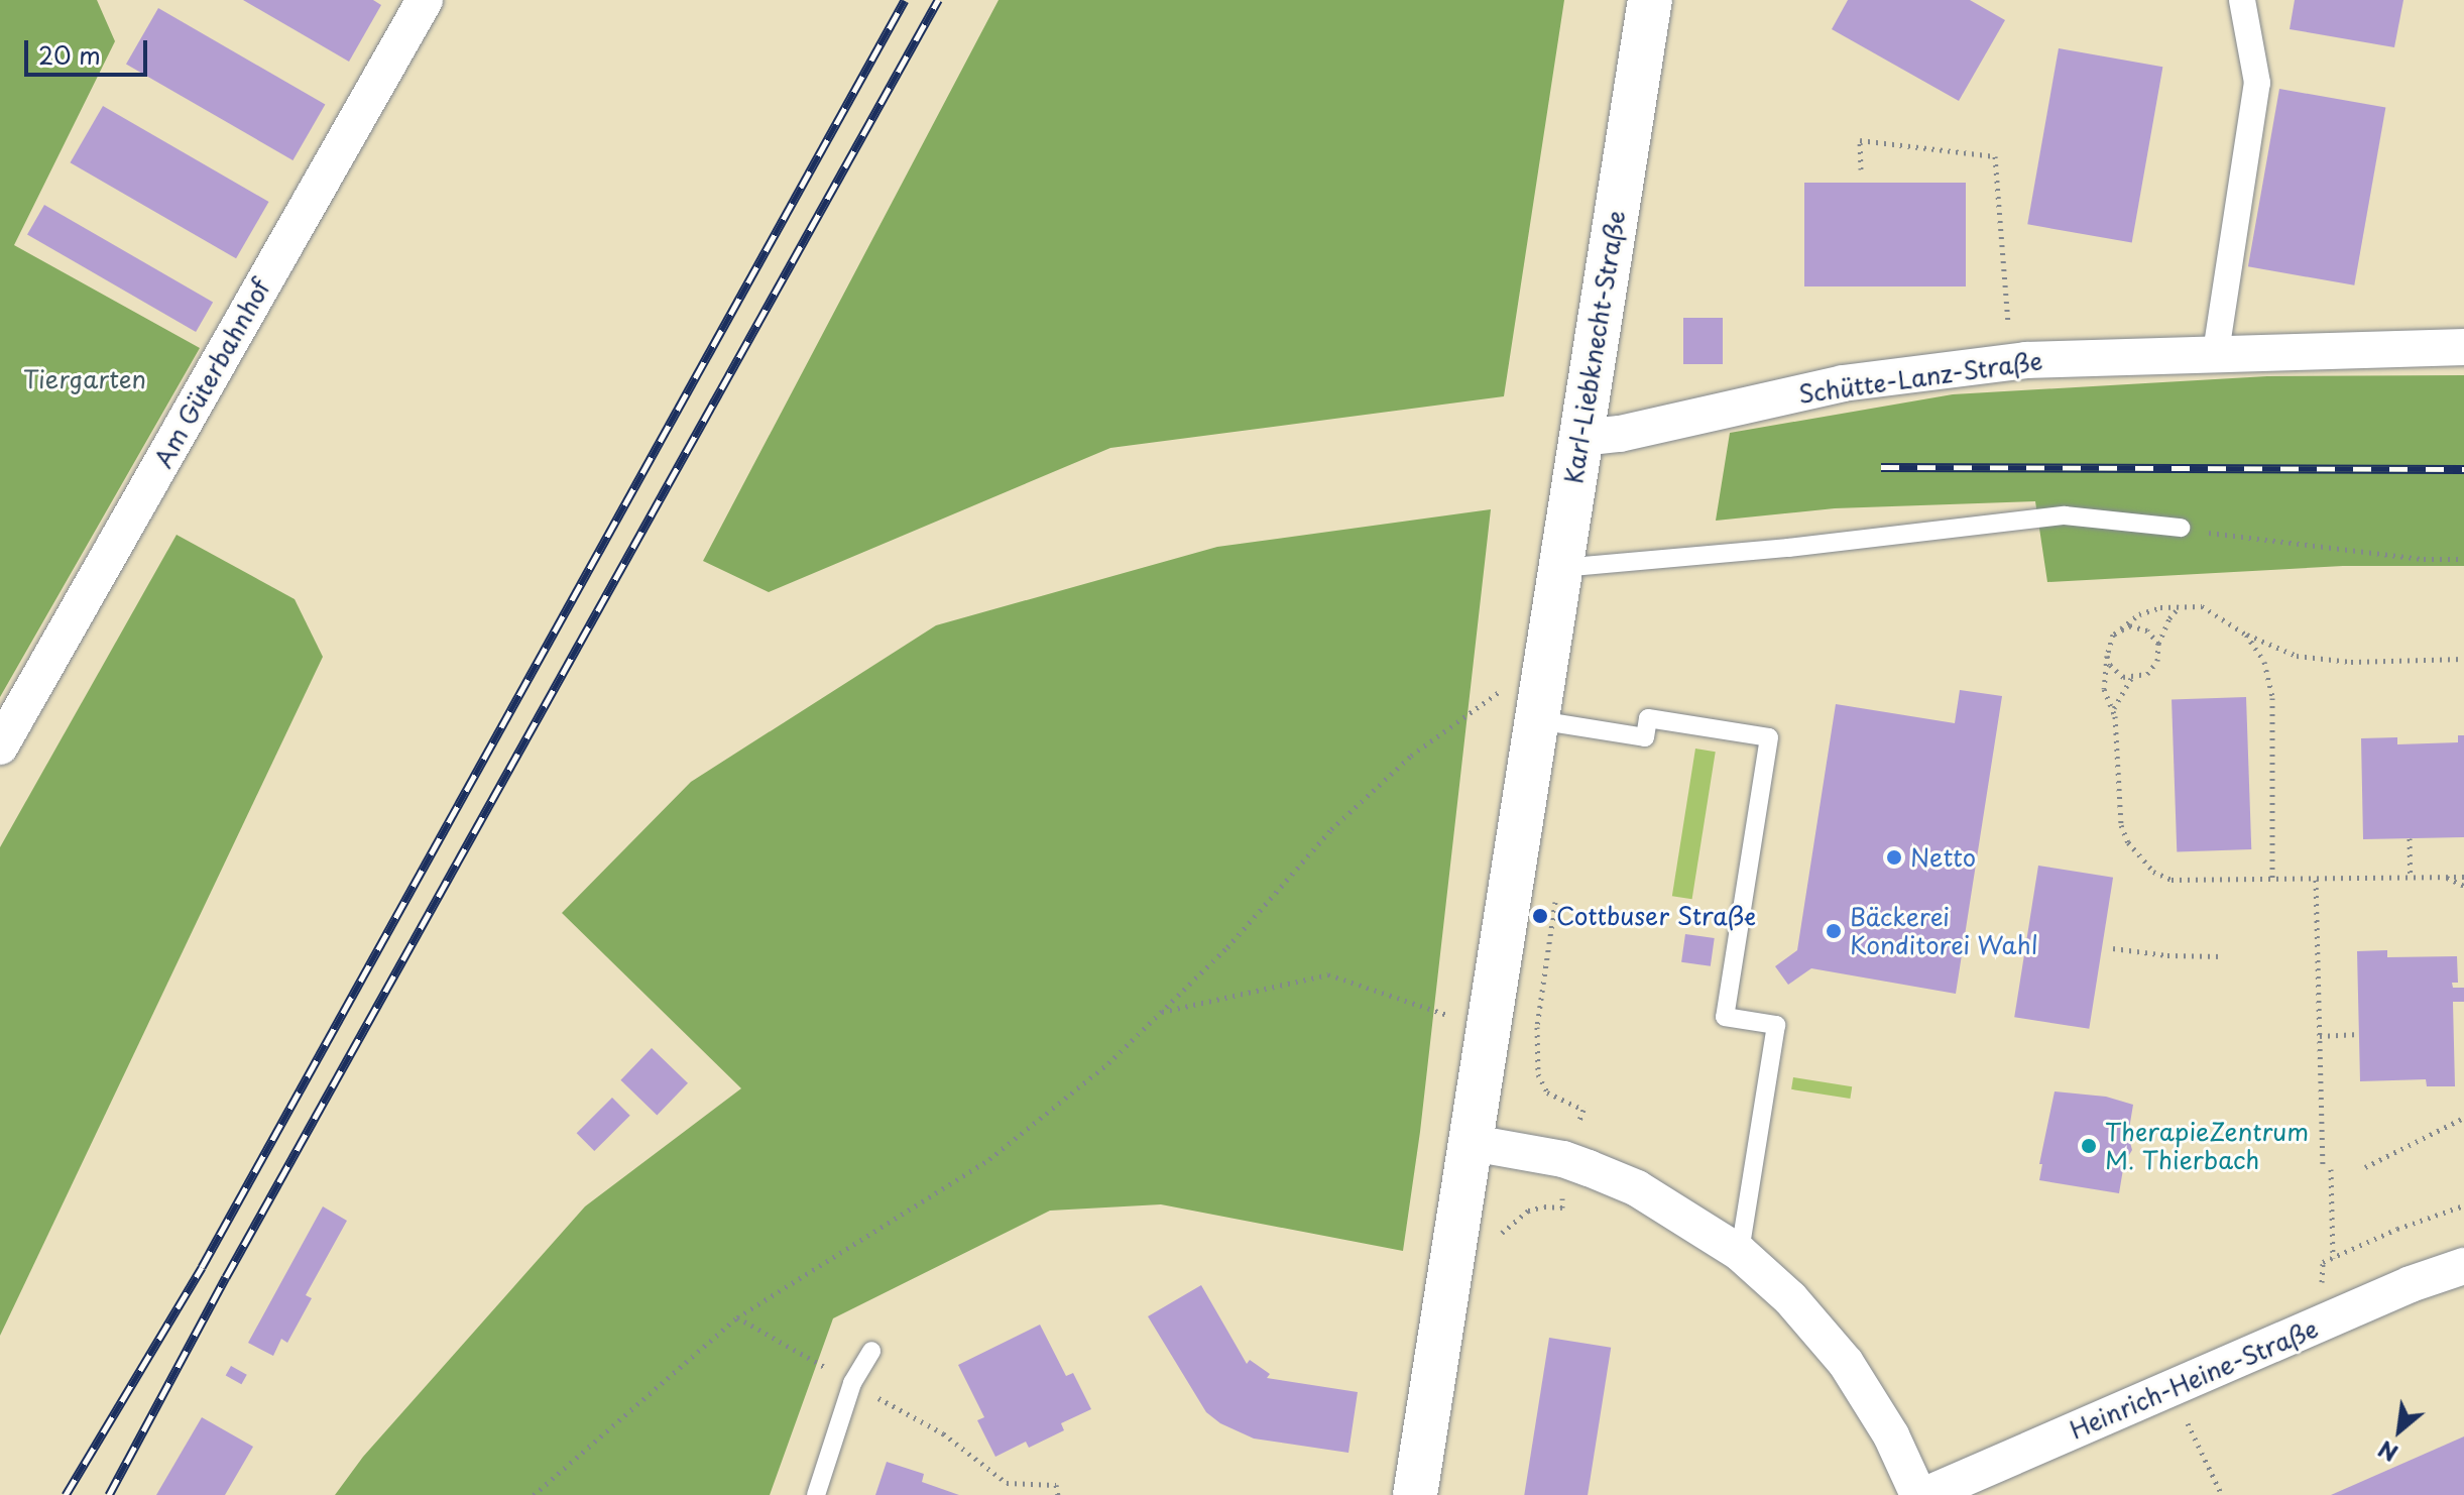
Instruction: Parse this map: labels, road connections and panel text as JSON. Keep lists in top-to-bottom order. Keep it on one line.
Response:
{"streets":{"street":["Karl-Liebknecht-Straße","Am Güterbahnhof","Schütte-Lanz-Straße","Heinrich-Heine-Straße"]},"crossings":[["Karl-Liebknecht-Straße","Schütte-Lanz-Straße"]],"parks":["Tiergarten"],"places":["Netto","Cottbuser Straße","Bäckerei Konditorei Wahl","TherapieZentrum M. Thierbach"],"scale_bar":"20 m","north":"bottom left"}
